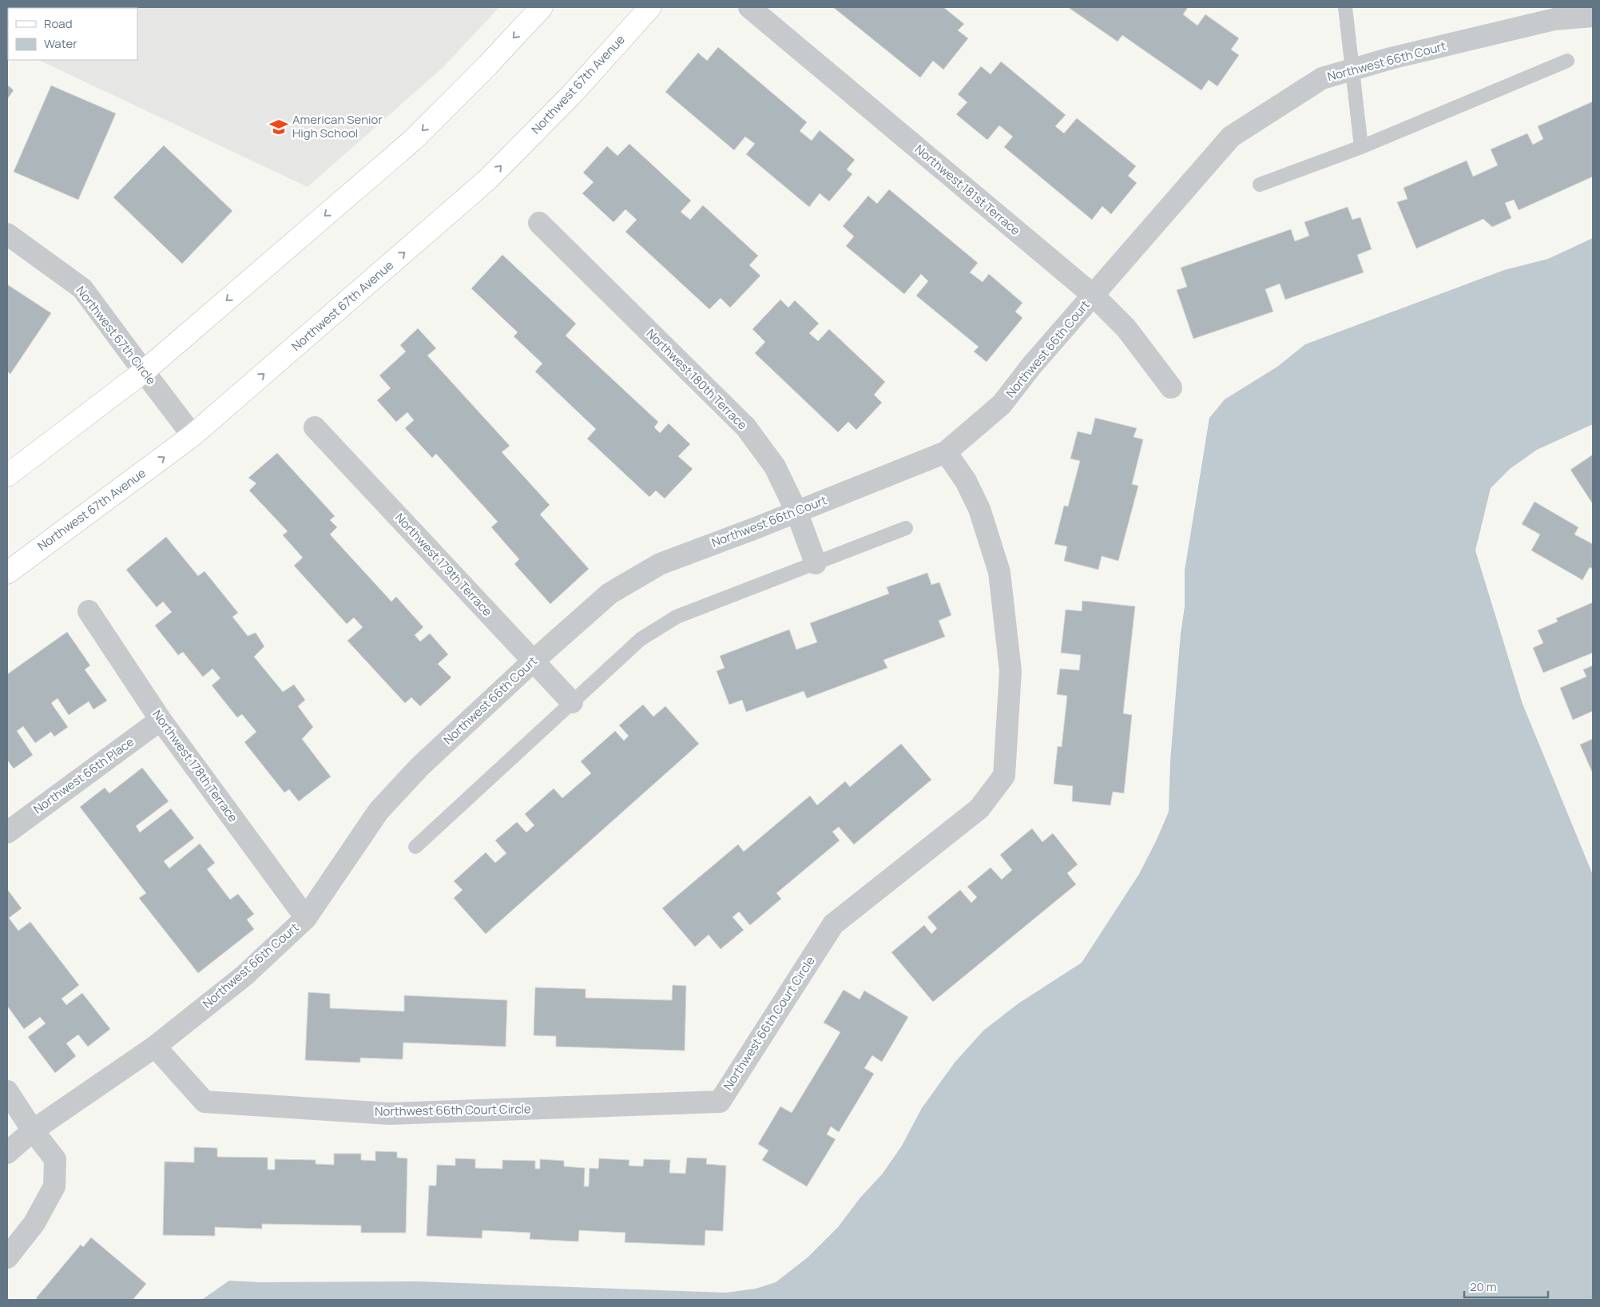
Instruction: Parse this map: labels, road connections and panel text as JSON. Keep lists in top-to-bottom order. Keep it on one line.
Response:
{"streets":{"main road":["Northwest 67th Avenue"],"street":["Northwest 66th Court","Northwest 181st Terrace","Northwest 67th Circle","Northwest 180th Terrace","Northwest 179th Terrace","Northwest 178th Terrace","Northwest 66th Place","Northwest 66th Court Circle"]},"crossings":[["Northwest 66th Court","Northwest 181st Terrace"],["Northwest 66th Court","Northwest 180th Terrace"],["Northwest 66th Court","Northwest 179th Terrace"],["Northwest 66th Court","Northwest 178th Terrace"],["Northwest 66th Court","Northwest 66th Court Circle"],["Northwest 67th Avenue","Northwest 67th Circle"],["Northwest 178th Terrace","Northwest 66th Place"]],"places":{"school or university":["American Senior High School"]},"legend":["Road","Water"],"scale_bar":"20 m"}
